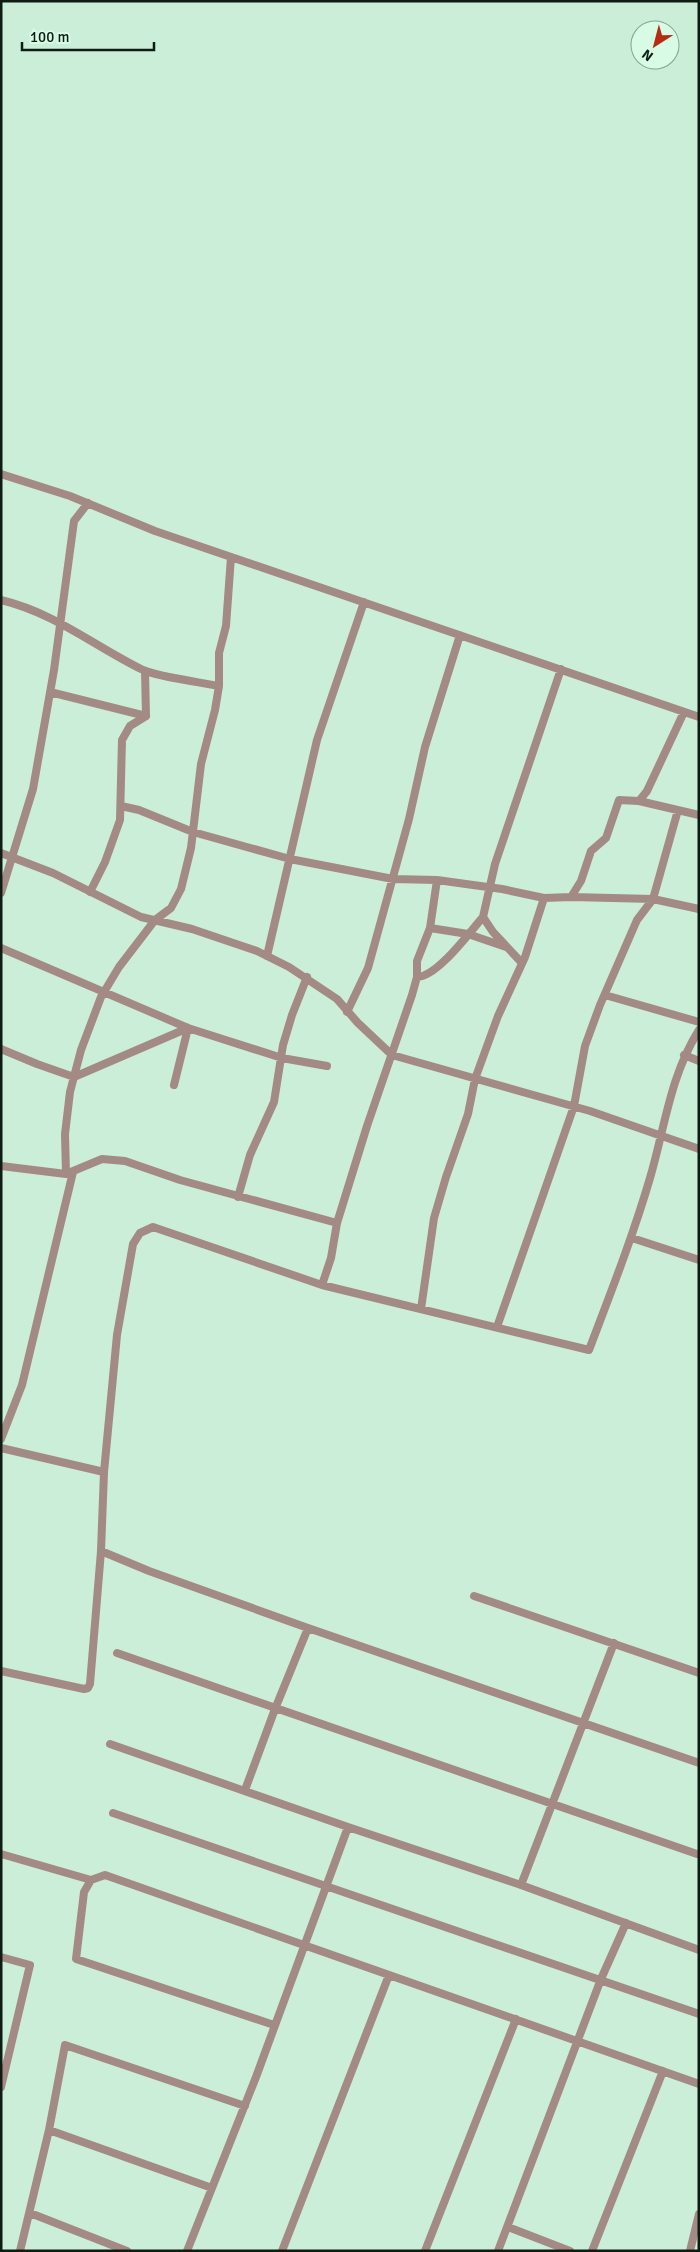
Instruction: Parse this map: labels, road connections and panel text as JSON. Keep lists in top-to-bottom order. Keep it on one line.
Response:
{"scale_bar":"100 m","north":"bottom left"}
